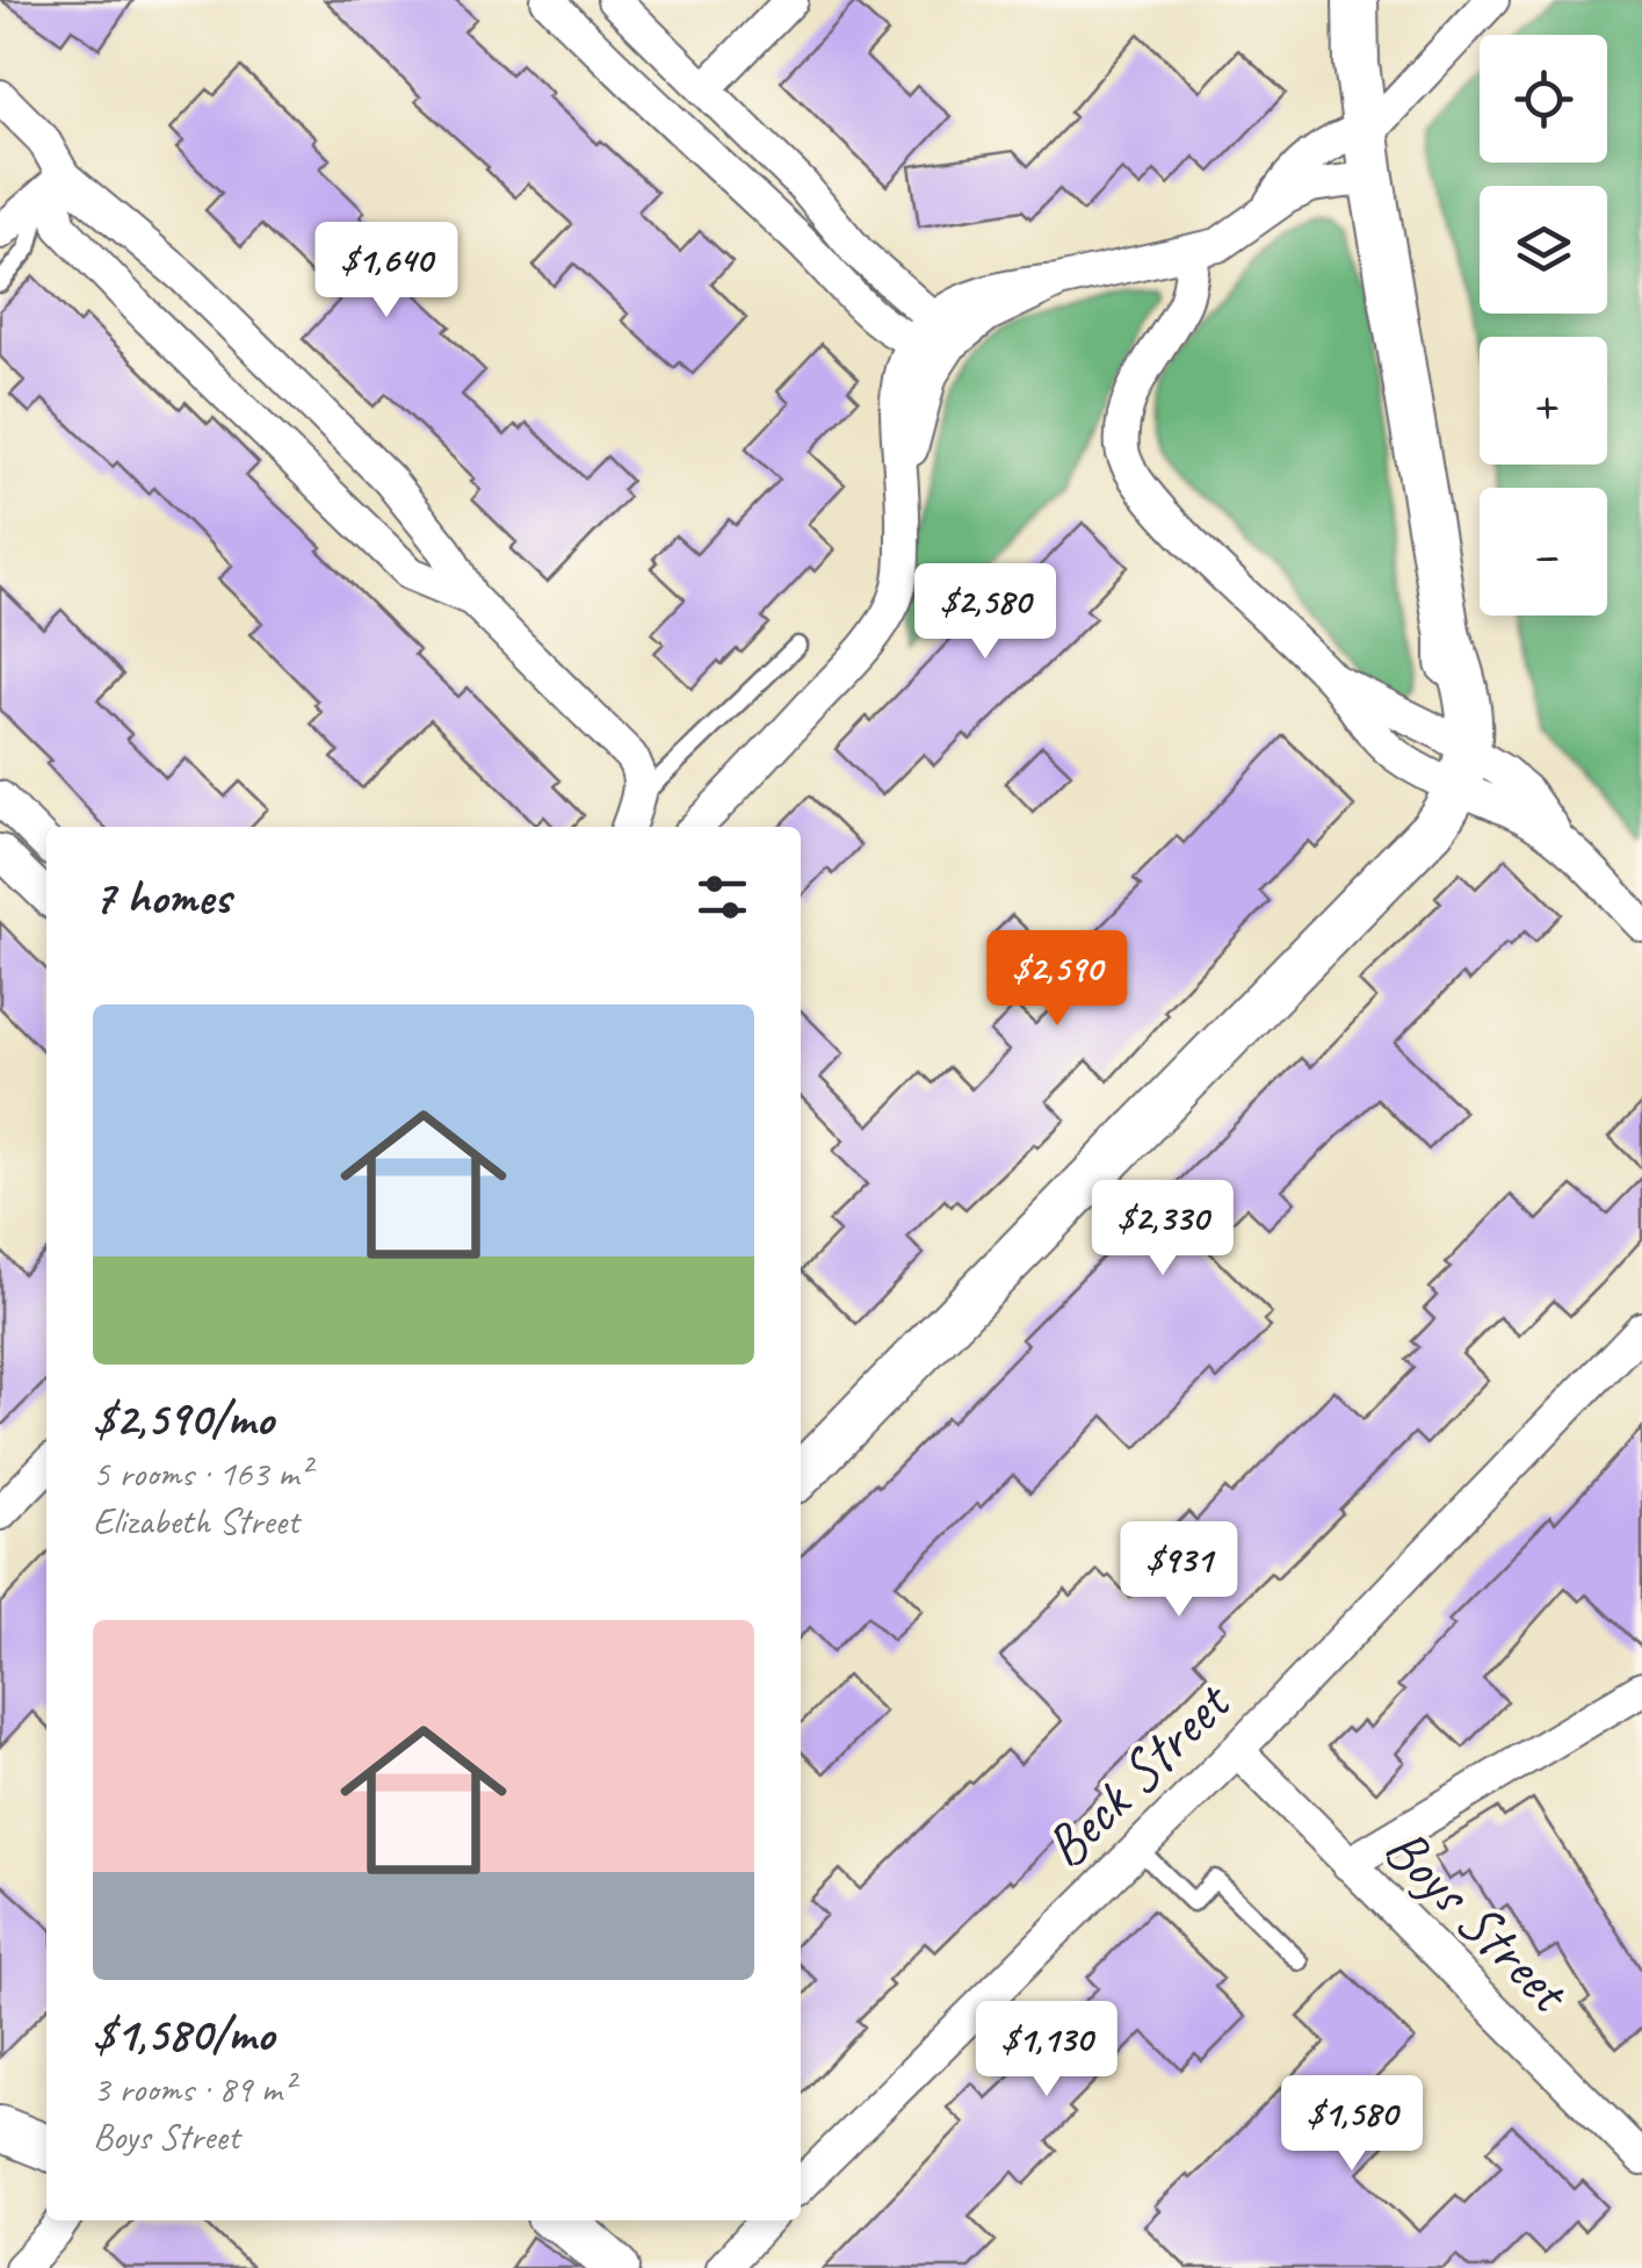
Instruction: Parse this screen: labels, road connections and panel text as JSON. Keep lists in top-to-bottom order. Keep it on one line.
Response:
{"streets":{"street":["Beck Street","Boys Street"]},"crossings":[["Beck Street","Boys Street"]],"page":{"map_buttons":["+","−"],"price":["$1,640","$2,580","$2,590","$2,330","$931","$1,130","$1,580"],"heading":"7 homes","list":[{"name":"$2,590/mo","note":"5 rooms · 163 m² · Elizabeth Street"},{"name":"$1,580/mo","note":"3 rooms · 89 m² · Boys Street"}]}}
